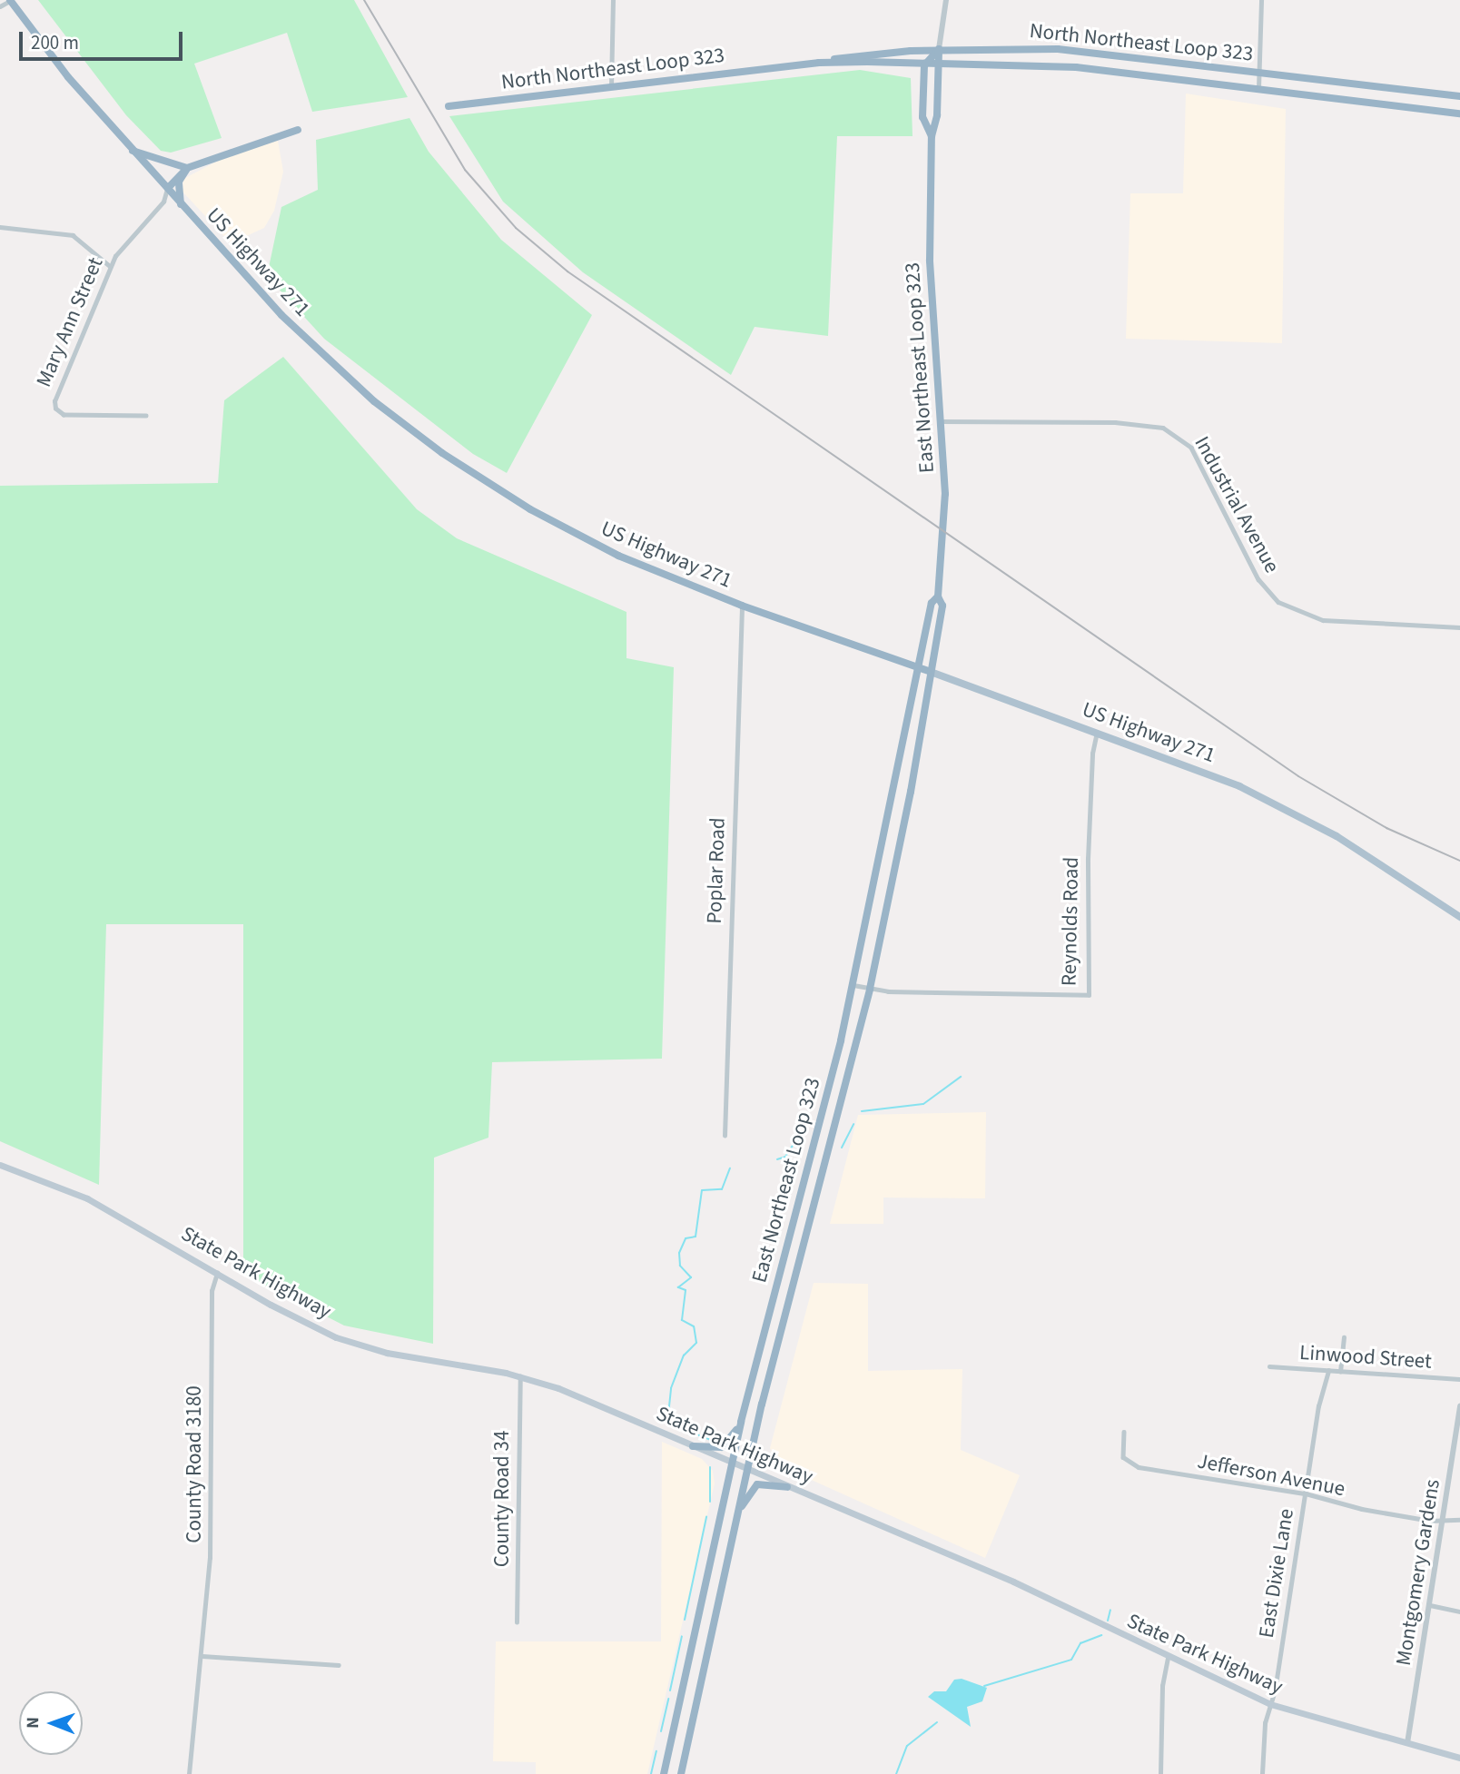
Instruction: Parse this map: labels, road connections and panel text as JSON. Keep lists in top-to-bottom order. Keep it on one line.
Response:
{"streets":{"highway":["North Northeast Loop 323","US Highway 271","East Northeast Loop 323"],"main road":["State Park Highway"],"street":["Mary Ann Street","Industrial Avenue","Poplar Road","Reynolds Road","Linwood Street","County Road 3180","Jefferson Avenue","County Road 34","Montgomery Gardens","East Dixie Lane"]},"crossings":[["North Northeast Loop 323","East Northeast Loop 323"],["US Highway 271","Mary Ann Street"],["US Highway 271","East Northeast Loop 323"],["US Highway 271","Poplar Road"],["US Highway 271","Reynolds Road"],["East Northeast Loop 323","Industrial Avenue"],["East Northeast Loop 323","Reynolds Road"],["East Northeast Loop 323","State Park Highway"],["State Park Highway","County Road 3180"],["State Park Highway","County Road 34"],["State Park Highway","Montgomery Gardens"],["State Park Highway","East Dixie Lane"],["Linwood Street","East Dixie Lane"],["Jefferson Avenue","Montgomery Gardens"],["Jefferson Avenue","East Dixie Lane"]],"scale_bar":"200 m","north":"left"}
